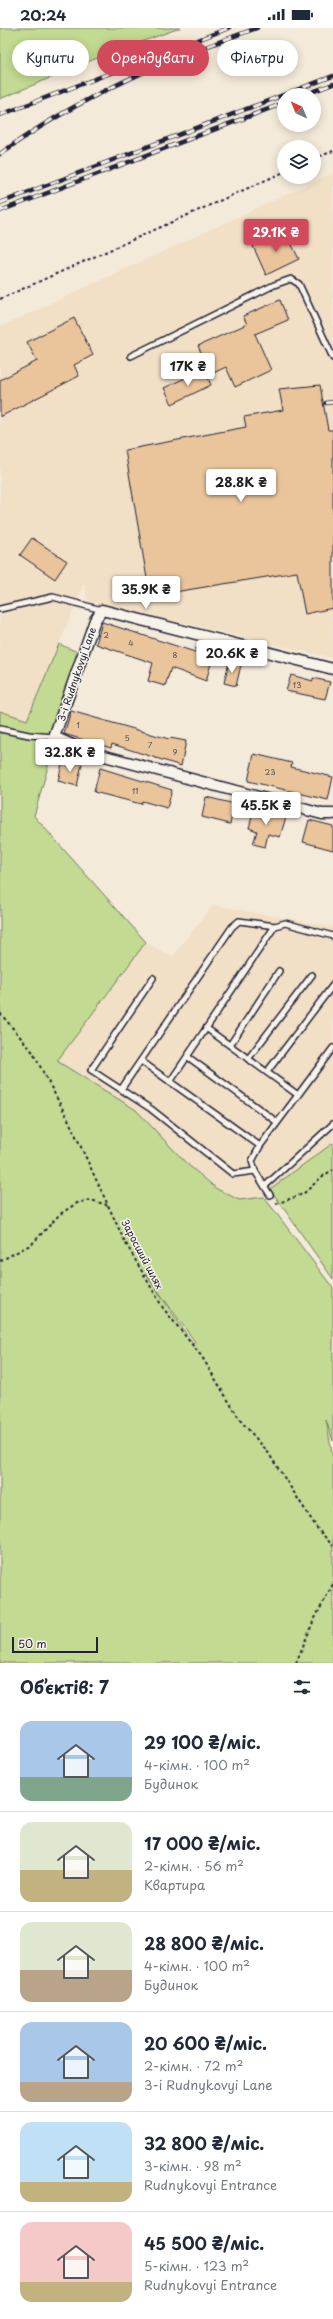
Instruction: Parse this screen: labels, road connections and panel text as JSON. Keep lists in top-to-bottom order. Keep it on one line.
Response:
{"streets":{"street":["3-i Rudnykovyi Lane"],"path":["Заросший шлях"]},"house_numbers":["2","4","8","13","1","5","7","9","23","11"],"scale_bar":"50 m","north":"top left","page":{"status":"20:24","chip":["Купити","Орендувати","Фільтри"],"price":["29.1K ₴","17K ₴","28.8K ₴","35.9K ₴","20.6K ₴","32.8K ₴","45.5K ₴"],"scale":"50 m","heading":"Об’єктів: 7","list":[{"name":"29 100 ₴/міс.","note":"4-кімн. · 100 m² · Будинок"},{"name":"17 000 ₴/міс.","note":"2-кімн. · 56 m² · Квартира"},{"name":"28 800 ₴/міс.","note":"4-кімн. · 100 m² · Будинок"},{"name":"20 600 ₴/міс.","note":"2-кімн. · 72 m² · 3-i Rudnykovyi Lane"},{"name":"32 800 ₴/міс.","note":"3-кімн. · 98 m² · Rudnykovyi Entrance"},{"name":"45 500 ₴/міс.","note":"5-кімн. · 123 m² · Rudnykovyi Entrance"}]}}
